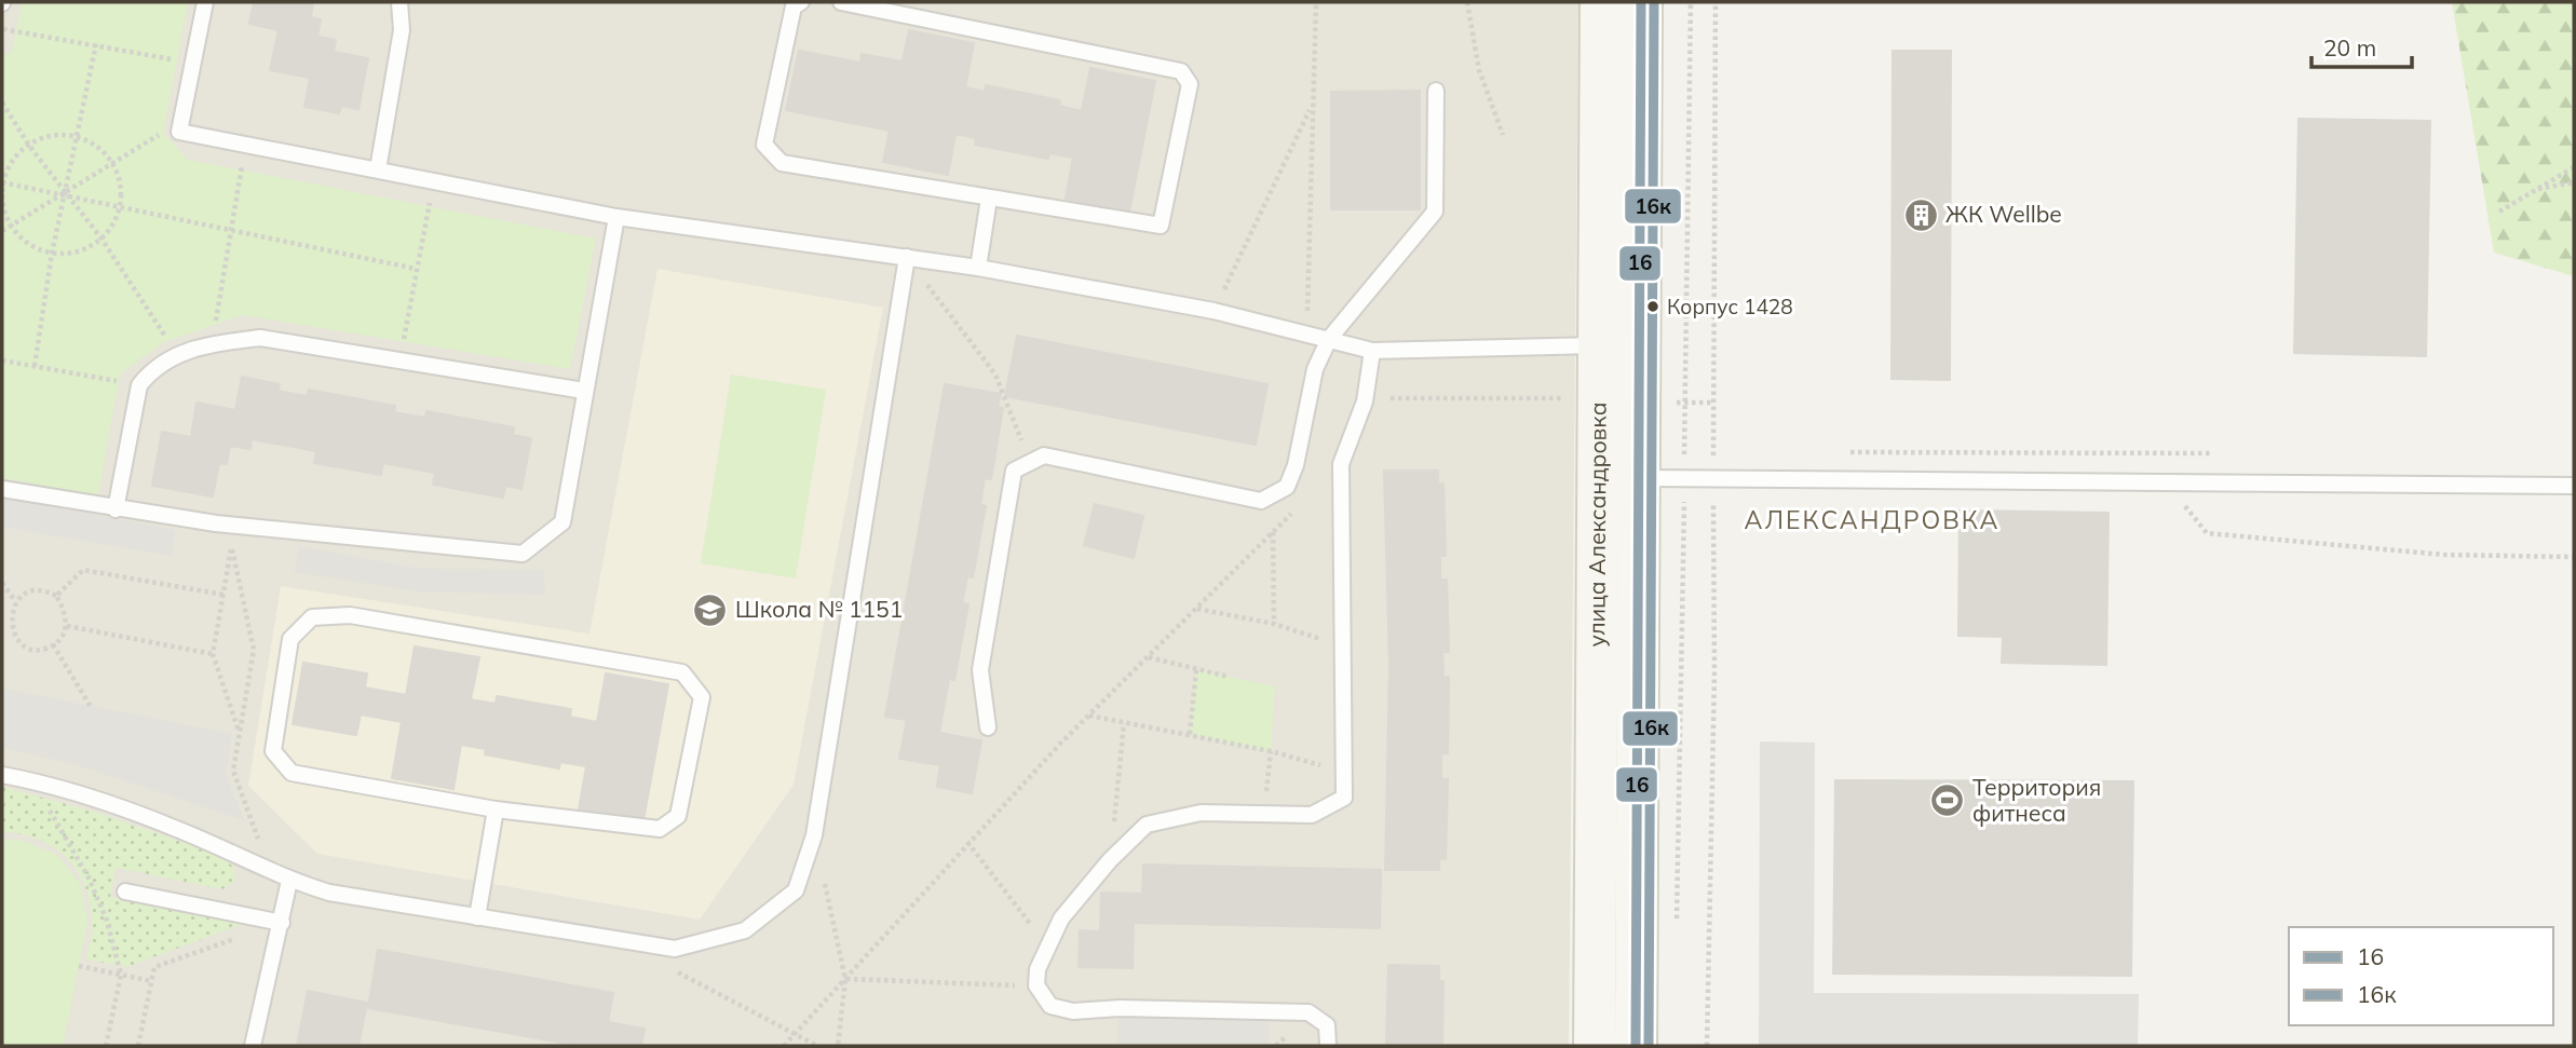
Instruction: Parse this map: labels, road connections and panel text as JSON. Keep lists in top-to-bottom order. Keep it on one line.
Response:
{"streets":{"main road":["улица Александровка"]},"districts":["АЛЕКСАНДРОВКА"],"places":{"building":["ЖК Wellbe"],"other":["Корпус 1428"],"school or university":["Школа № 1151"],"sports":["Территория фитнеса"]},"lines":["transit line 16","transit line 16к"],"legend":["16","16к"],"scale_bar":"20 m"}
